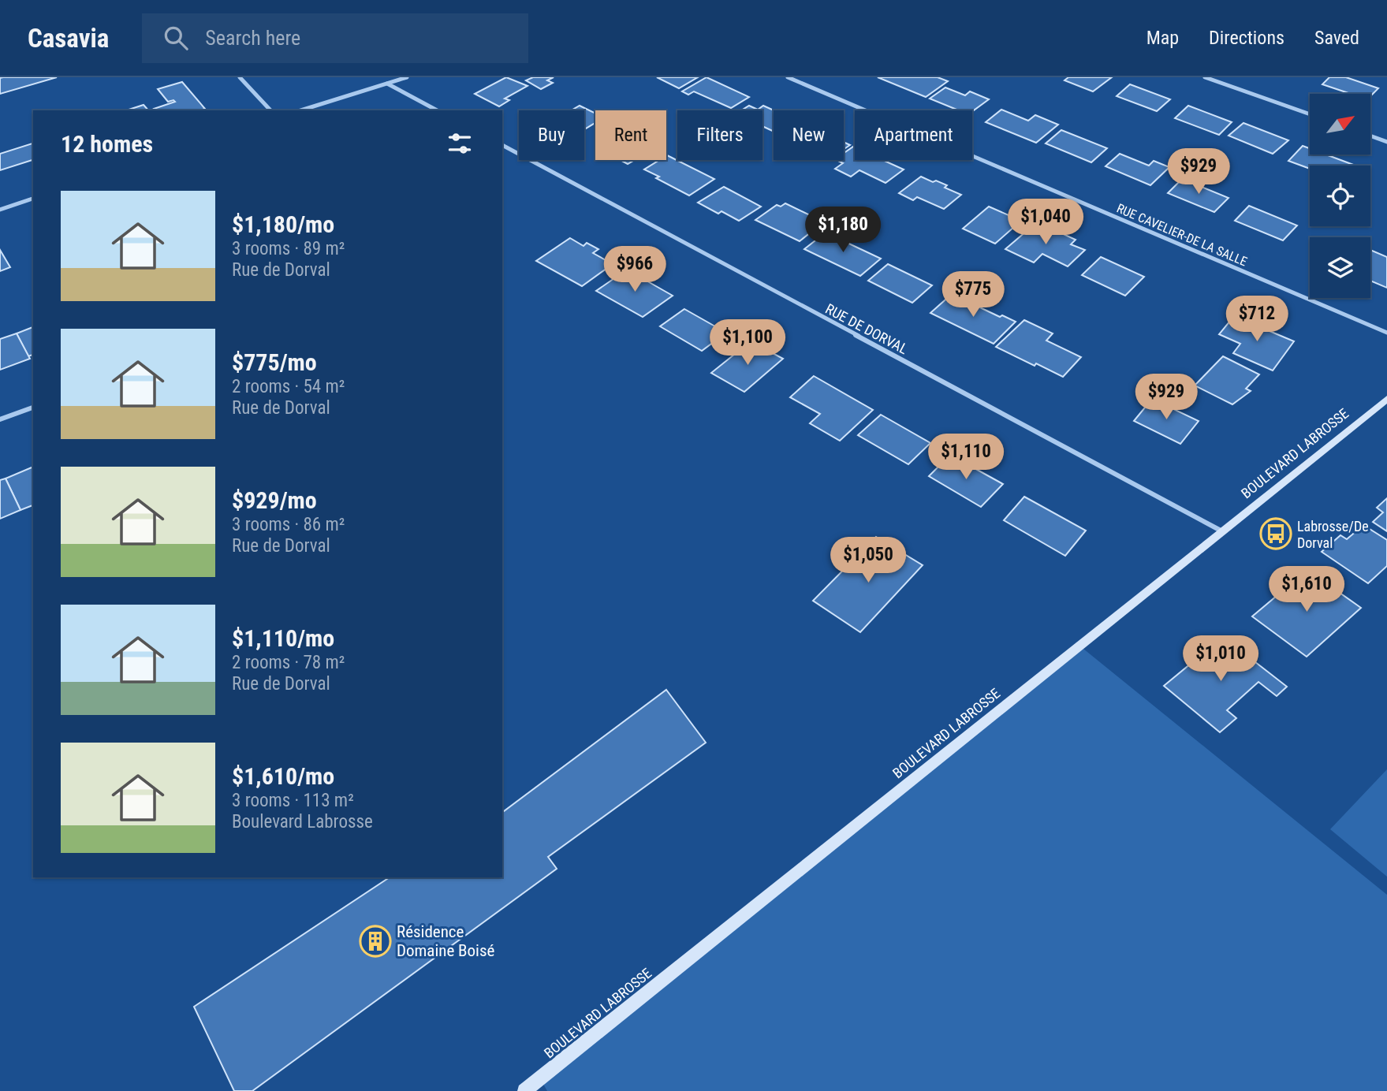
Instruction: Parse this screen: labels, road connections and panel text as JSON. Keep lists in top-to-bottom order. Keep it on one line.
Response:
{"streets":{"main road":["BOULEVARD LABROSSE"],"street":["RUE CAVELIER-DE LA SALLE","RUE DE DORVAL"]},"crossings":[["RUE DE DORVAL","BOULEVARD LABROSSE"]],"places":{"bus stop":["Labrosse/De Dorval"],"building":["Résidence Domaine Boisé"]},"north":"top right","page":{"header":"Casavia","search":"Search here","nav":["Map","Directions","Saved"],"chip":["Buy","Rent","Filters","New","Apartment"],"heading":"12 homes","price":["$929","$1,040","$1,180","$966","$775","$712","$1,100","$929","$1,110","$1,050","$1,610","$1,010"],"list":[{"name":"$1,180/mo","note":"3 rooms · 89 m² · Rue de Dorval"},{"name":"$775/mo","note":"2 rooms · 54 m² · Rue de Dorval"},{"name":"$929/mo","note":"3 rooms · 86 m² · Rue de Dorval"},{"name":"$1,110/mo","note":"2 rooms · 78 m² · Rue de Dorval"},{"name":"$1,610/mo","note":"3 rooms · 113 m² · Boulevard Labrosse"}]}}
